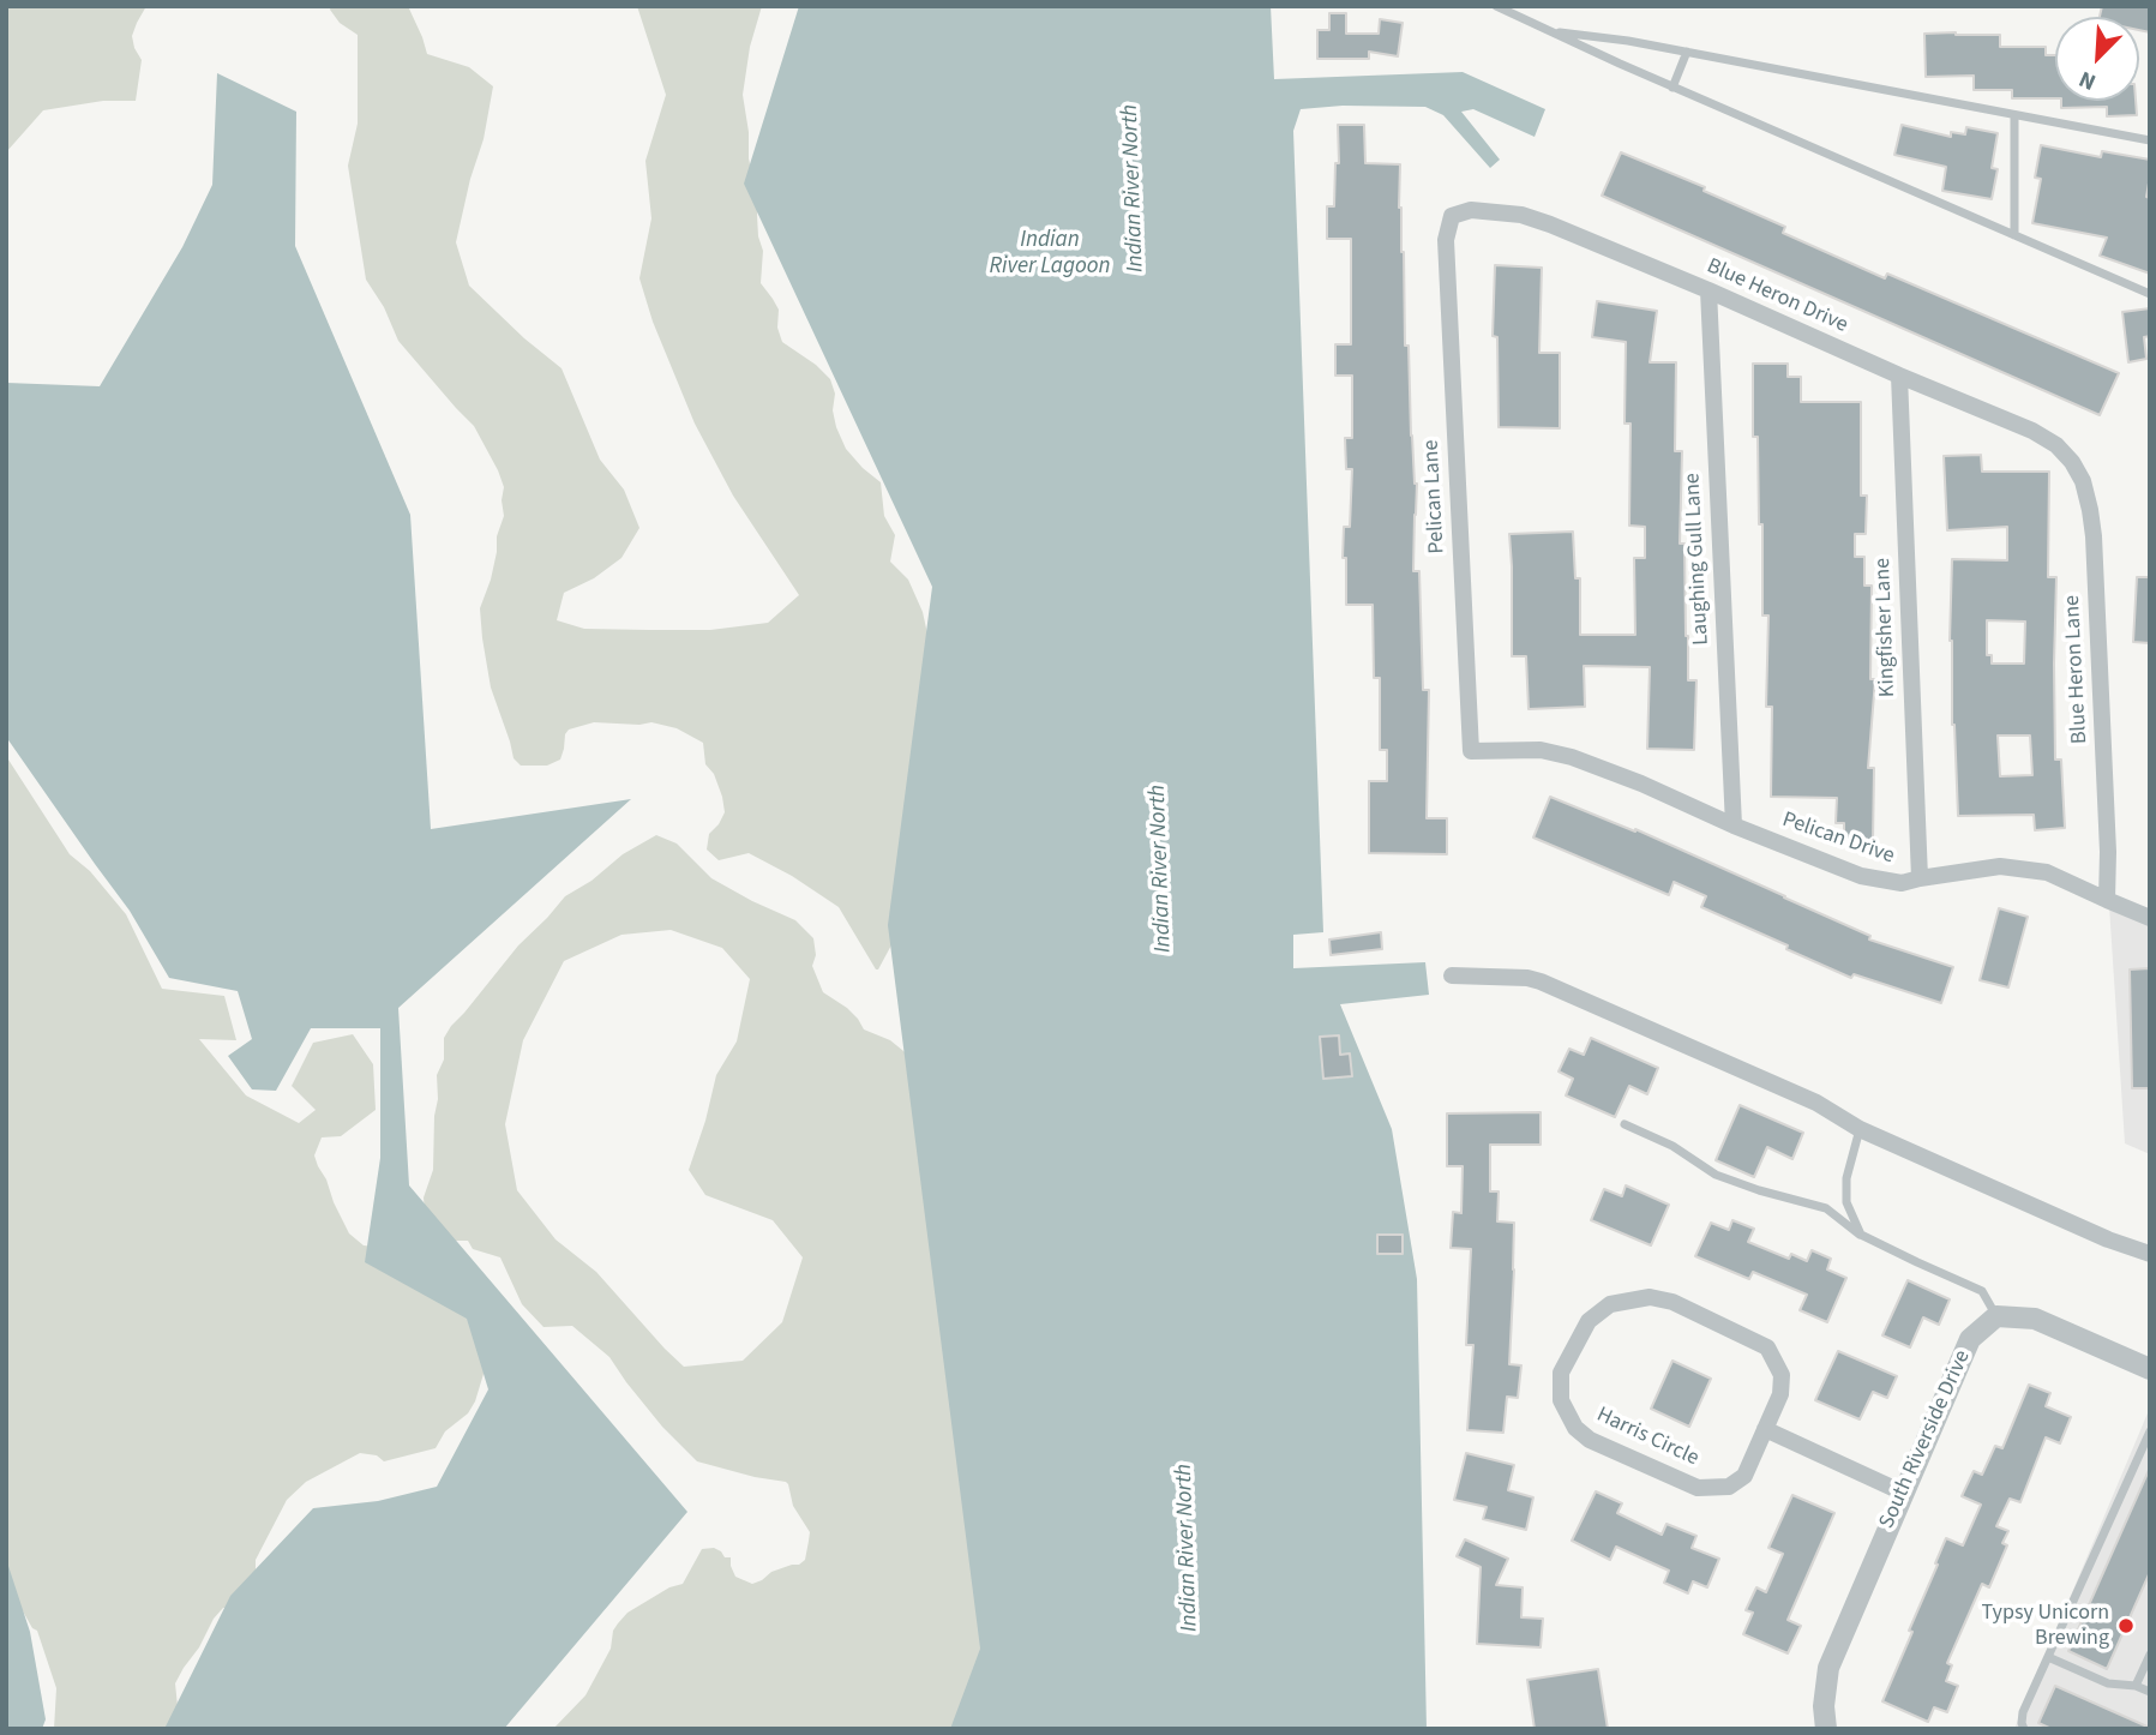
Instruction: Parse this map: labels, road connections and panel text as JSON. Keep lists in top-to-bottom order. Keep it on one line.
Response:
{"streets":{"street":["Blue Heron Drive","Pelican Lane","Laughing Gull Lane","Kingfisher Lane","Blue Heron Lane","Pelican Drive","Harris Circle","South Riverside Drive"]},"crossings":[["Blue Heron Drive","Pelican Lane"],["Blue Heron Drive","Laughing Gull Lane"],["Blue Heron Drive","Kingfisher Lane"],["Blue Heron Drive","Blue Heron Lane"],["Pelican Lane","Pelican Drive"],["Laughing Gull Lane","Pelican Drive"],["Kingfisher Lane","Pelican Drive"],["Blue Heron Lane","Pelican Drive"]],"water":["Indian River North","Indian River Lagoon"],"places":["Typsy Unicorn Brewing"],"north":"bottom left"}
